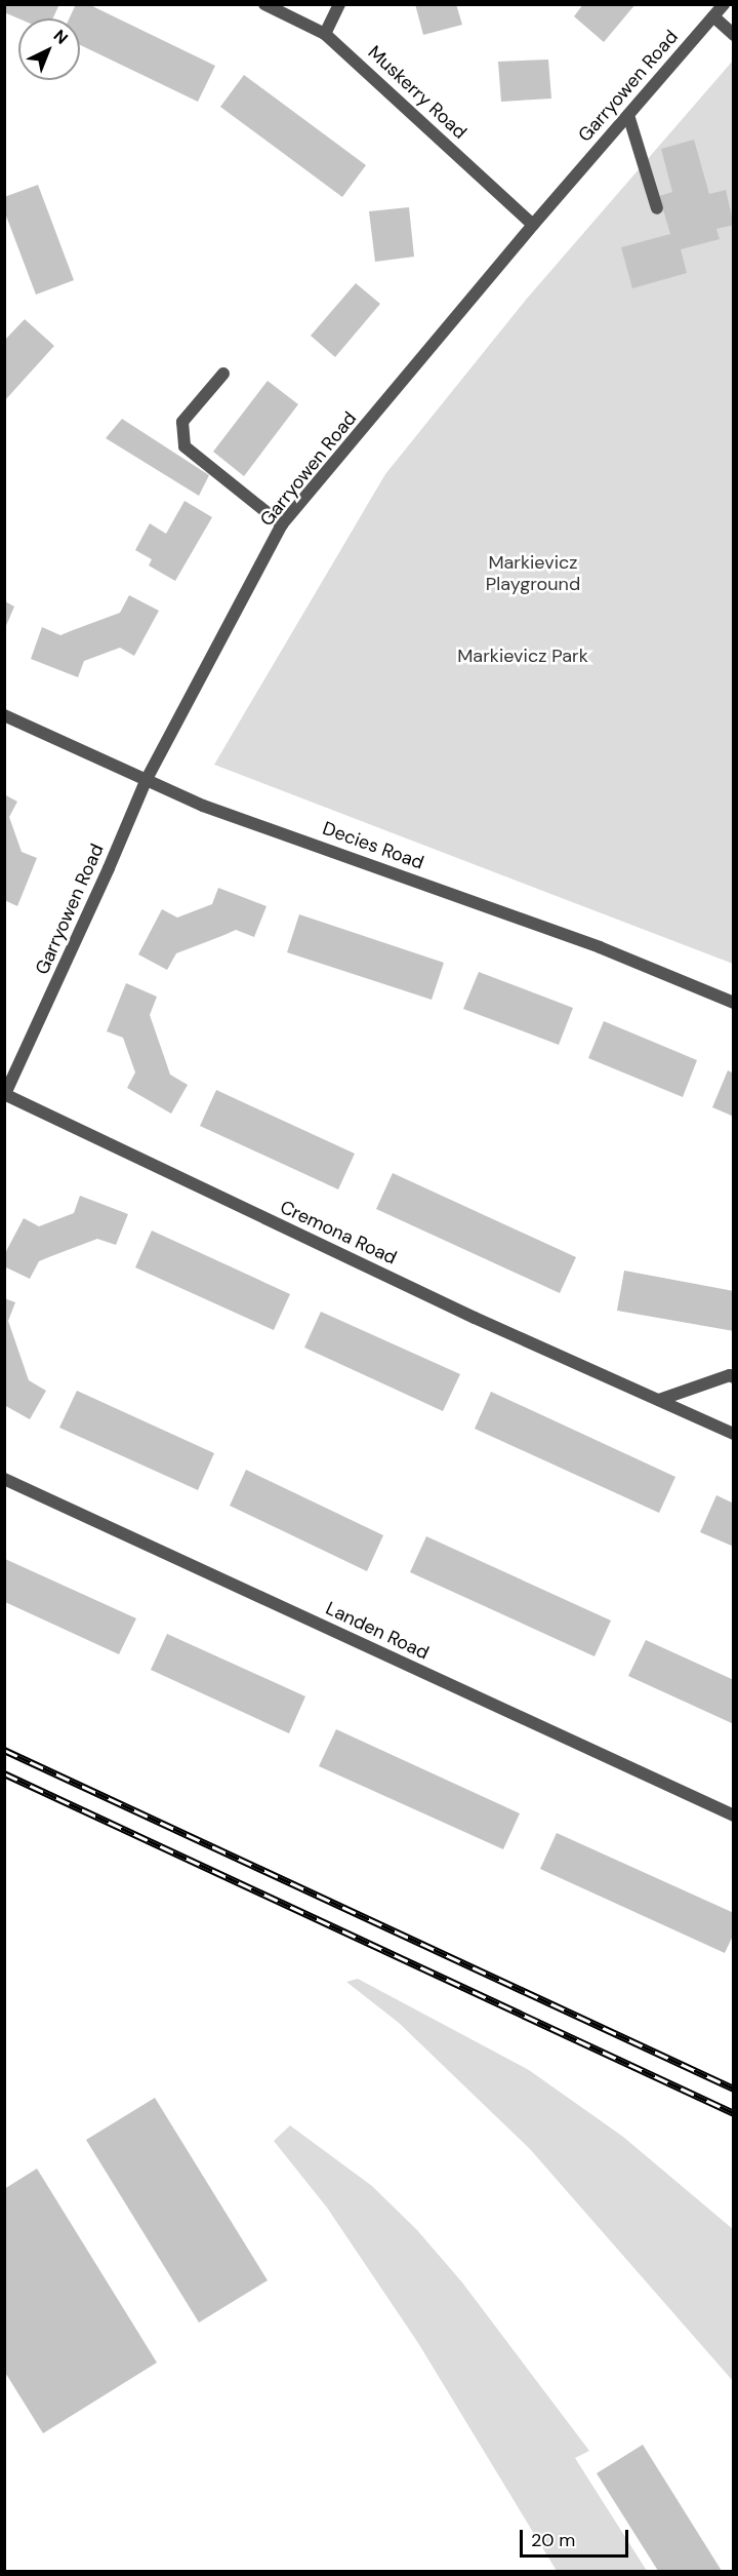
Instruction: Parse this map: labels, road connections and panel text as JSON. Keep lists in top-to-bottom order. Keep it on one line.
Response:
{"streets":{"street":["Garryowen Road","Muskerry Road","Decies Road","Cremona Road","Landen Road"]},"crossings":[["Garryowen Road","Muskerry Road"],["Garryowen Road","Decies Road"],["Garryowen Road","Cremona Road"]],"parks":["Markievicz Playground","Markievicz Park"],"scale_bar":"20 m","north":"top right"}
